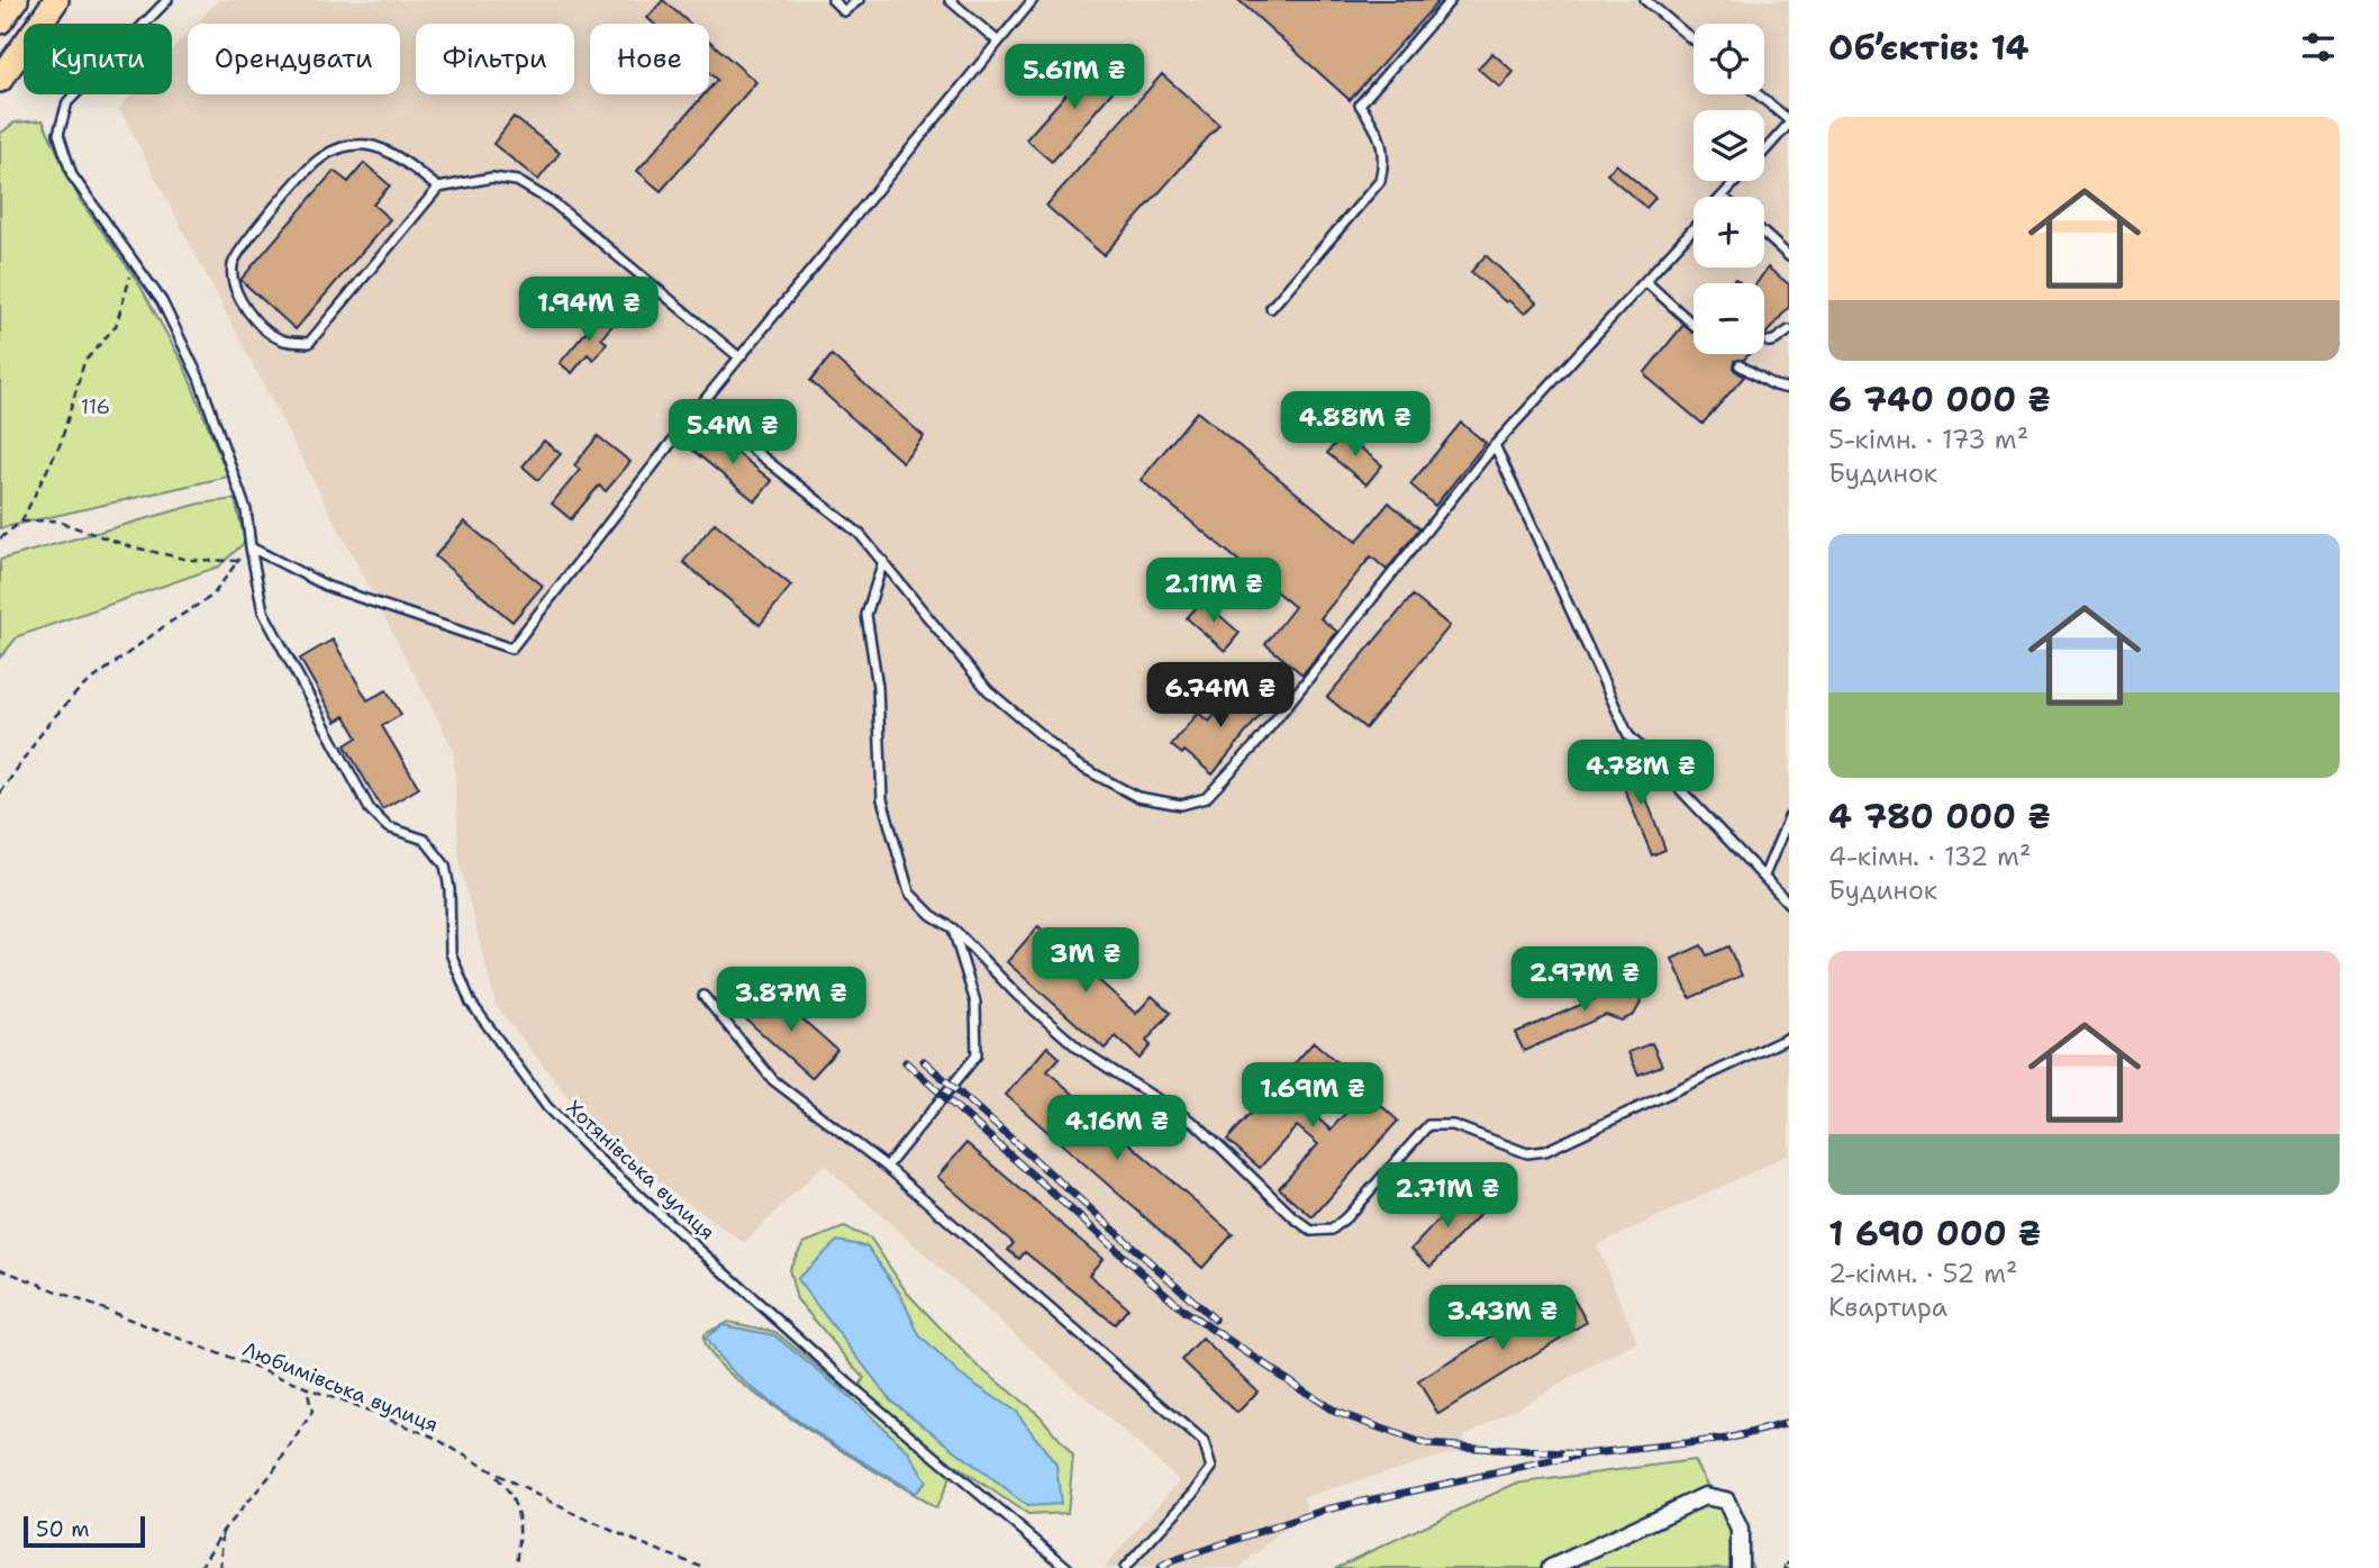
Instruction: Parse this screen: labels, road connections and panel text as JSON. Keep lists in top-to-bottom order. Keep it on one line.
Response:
{"streets":{"lane":["Хотянівська вулиця"],"path":["Любимівська вулиця"]},"parks":["116"],"scale_bar":"50 m","page":{"heading":"Об’єктів: 14","map_buttons":["+","−"],"chip":["Купити","Орендувати","Фільтри","Нове"],"price":["5.61M ₴","1.94M ₴","4.88M ₴","5.4M ₴","2.11M ₴","6.74M ₴","4.78M ₴","3M ₴","2.97M ₴","3.87M ₴","1.69M ₴","4.16M ₴","2.71M ₴","3.43M ₴"],"list":[{"name":"6 740 000 ₴","note":"5-кімн. · 173 m² · Будинок"},{"name":"4 780 000 ₴","note":"4-кімн. · 132 m² · Будинок"},{"name":"1 690 000 ₴","note":"2-кімн. · 52 m² · Квартира"}],"scale":"50 m"}}
